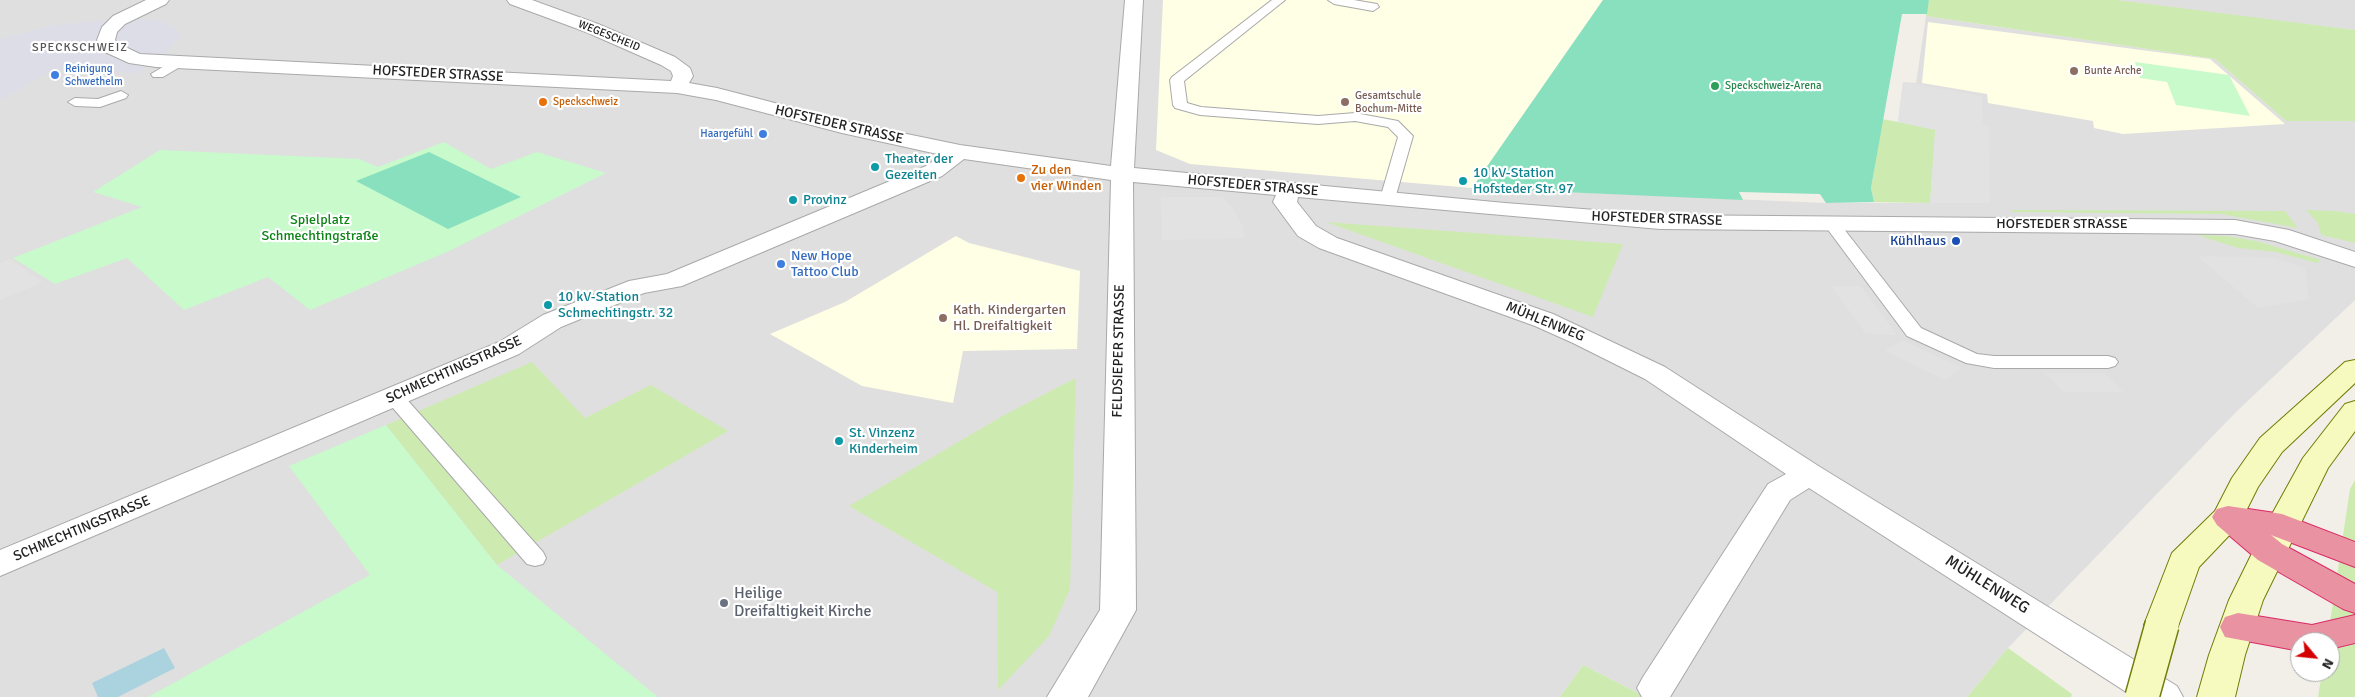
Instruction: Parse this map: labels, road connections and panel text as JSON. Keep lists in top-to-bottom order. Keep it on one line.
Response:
{"streets":{"street":["WEGESCHEID","HOFSTEDER STRASSE","MÜHLENWEG","FELDSIEPER STRASSE","SCHMECHTINGSTRASSE"]},"crossings":[["WEGESCHEID","HOFSTEDER STRASSE"],["HOFSTEDER STRASSE","MÜHLENWEG"],["HOFSTEDER STRASSE","FELDSIEPER STRASSE"],["HOFSTEDER STRASSE","SCHMECHTINGSTRASSE"]],"districts":["SPECKSCHWEIZ"],"parks":["Spielplatz Schmechtingstraße"],"places":["Bunte Arche","Reinigung Schwethelm","Speckschweiz-Arena","Speckschweiz","Gesamtschule Bochum-Mitte","Haargefühl","Theater der Gezeiten","Zu den vier Winden","10 kV-Station Hofsteder Str. 97","Provinz","Kühlhaus","New Hope Tattoo Club","10 kV-Station Schmechtingstr. 32","Kath. Kindergarten Hl. Dreifaltigkeit","St. Vinzenz Kinderheim","Heilige Dreifaltigkeit Kirche"],"north":"bottom right"}
